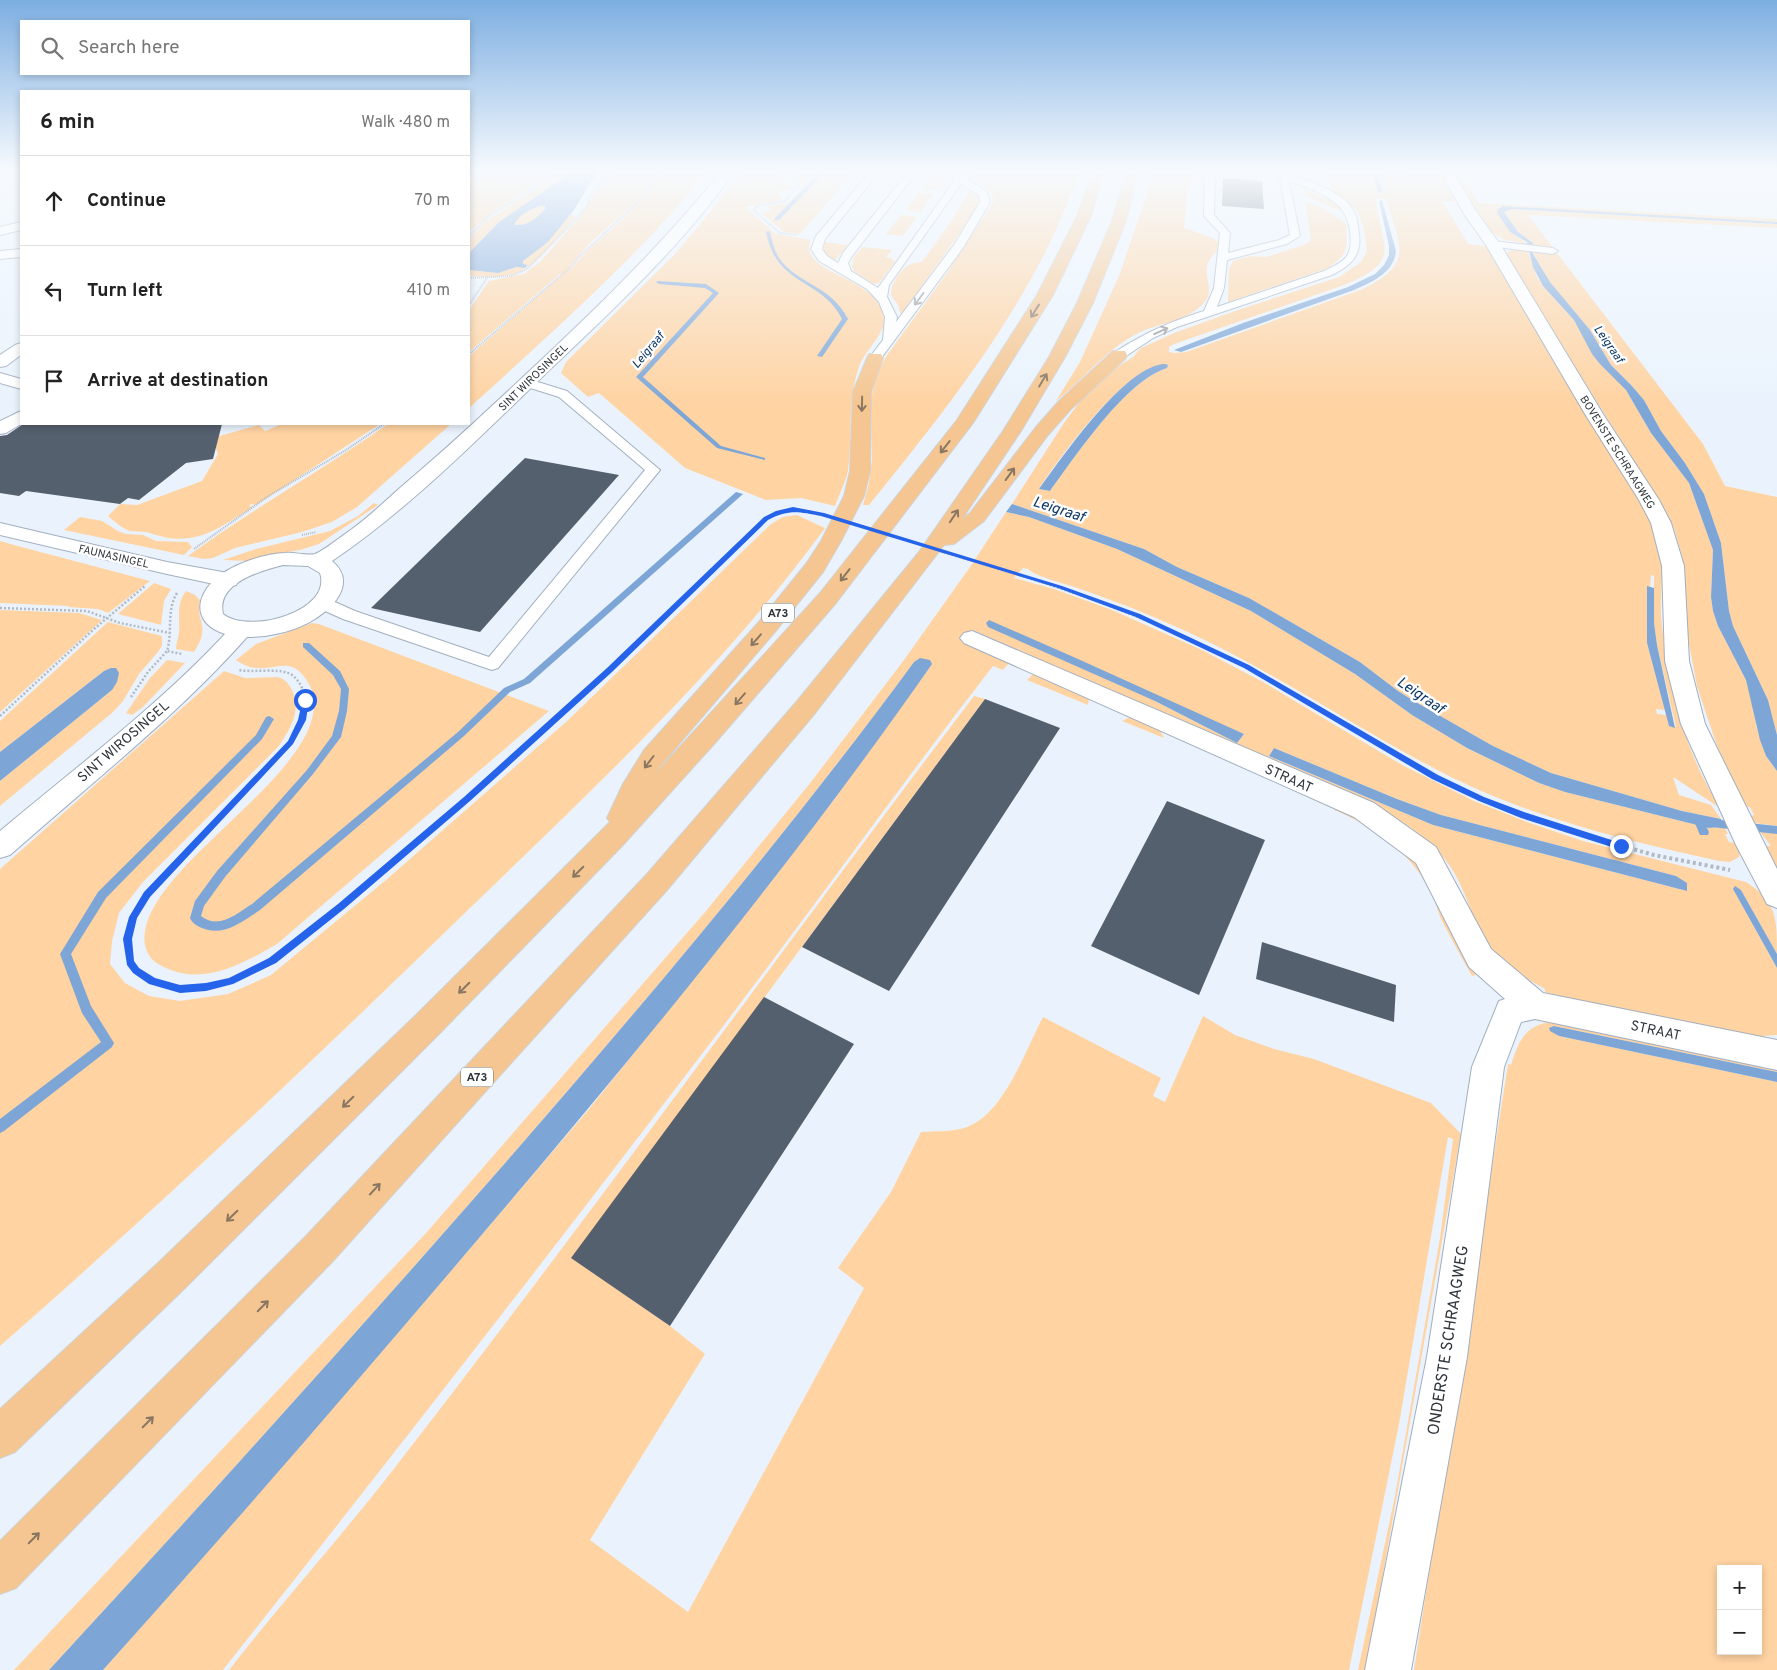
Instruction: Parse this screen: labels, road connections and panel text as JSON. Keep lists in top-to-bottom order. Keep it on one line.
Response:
{"streets":{"highway":["A73"],"street":["SINT WIROSINGEL","BOVENSTE SCHRAAGWEG","FAUNASINGEL","STRAAT","ONDERSTE SCHRAAGWEG"]},"crossings":[["STRAAT","ONDERSTE SCHRAAGWEG"]],"water":["Leigraaf"],"page":{"search":"Search here","heading":["6 min","Walk · 480 m"],"list":[["Continue","70 m"],["Turn left","410 m"],"Arrive at destination"],"map_buttons":["+","−"]}}
